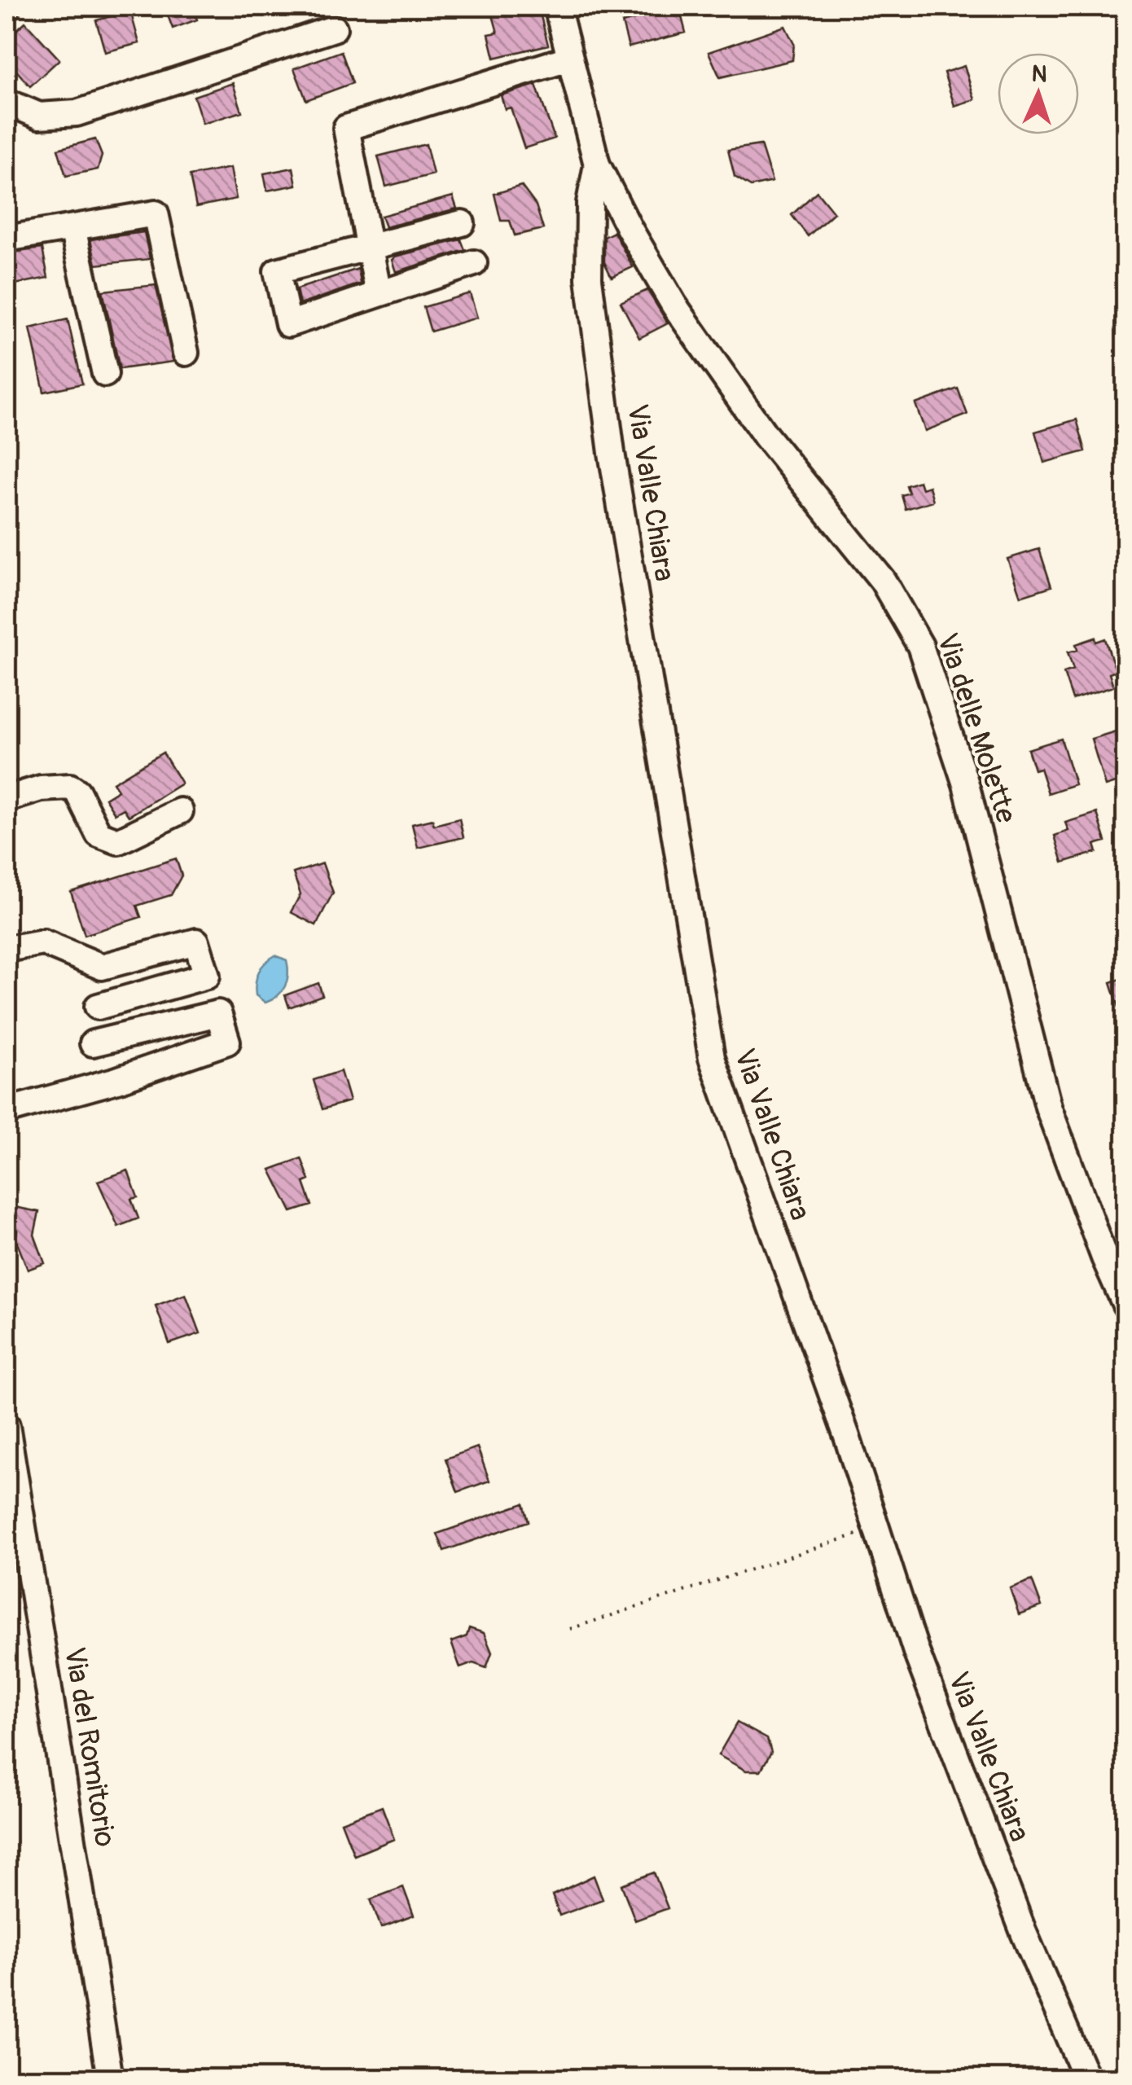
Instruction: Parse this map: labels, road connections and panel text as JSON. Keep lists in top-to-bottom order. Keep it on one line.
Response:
{"streets":{"street":["Via Valle Chiara","Via delle Molette","Via del Romitorio"]},"crossings":[["Via Valle Chiara","Via delle Molette"]],"north":"top"}
